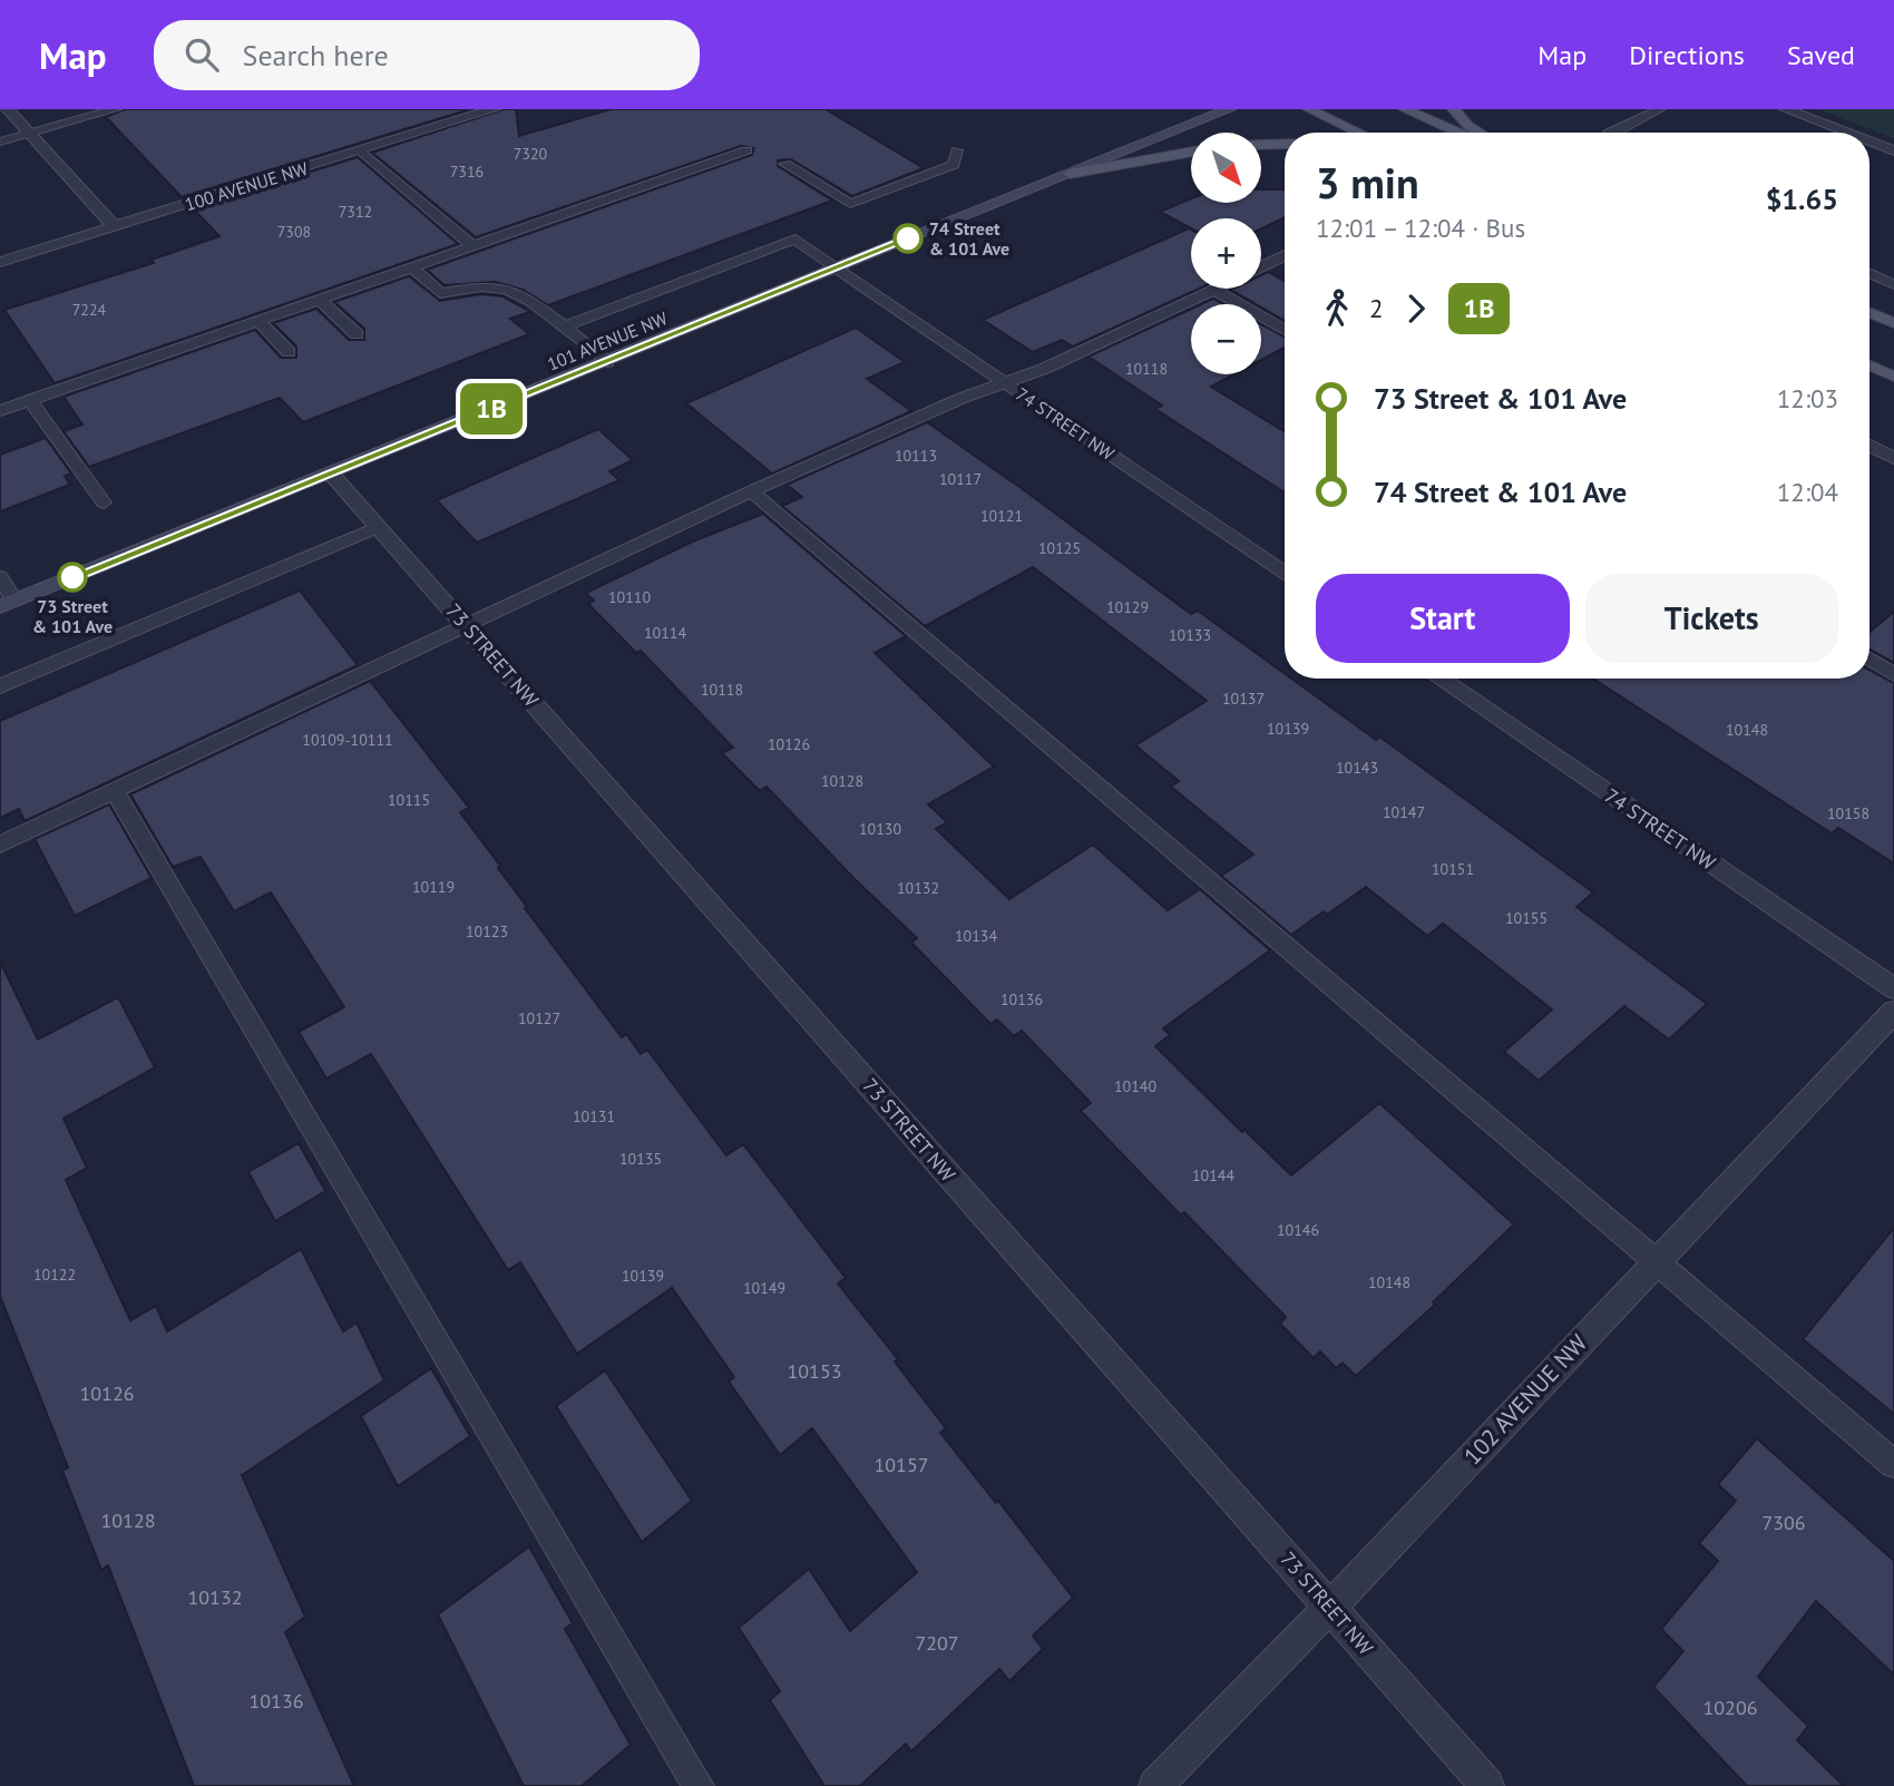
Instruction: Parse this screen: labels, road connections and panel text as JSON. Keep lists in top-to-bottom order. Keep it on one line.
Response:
{"streets":{"main road":["101 AVENUE NW"],"street":["100 AVENUE NW","74 STREET NW","73 STREET NW","102 AVENUE NW"]},"crossings":[["101 AVENUE NW","74 STREET NW"],["101 AVENUE NW","73 STREET NW"],["73 STREET NW","102 AVENUE NW"]],"places":["74 Street & 101 Ave","73 Street & 101 Ave"],"lines":["bus line 1B"],"house_numbers":["7320","7316","7312","7308","7224","10118","10113","10117","10121","10125","10110","10129","10114","10133","10118","10137","10139","10148","10109-10111","10126","10143","10128","10115","10147","10158","10130","10151","10119","10132","10155","10123","10134","10136","10127","10140","10131","10135","10144","10146","10122","10139","10148","10149","10153","10126","10157","10128","7306","10132","7207","10136","10206"],"north":"bottom right","page":{"header":"Map","search":"Search here","nav":["Map","Directions","Saved"],"on_map":"1B","map_buttons":["+","−"],"heading":["3 min","12:01 – 12:04 · Bus","$1.65"],"legs":["2","1B"],"list":[{"name":"73 Street & 101 Ave","value":"12:03"},{"name":"74 Street & 101 Ave","value":"12:04"}],"buttons":["Start","Tickets"]}}
